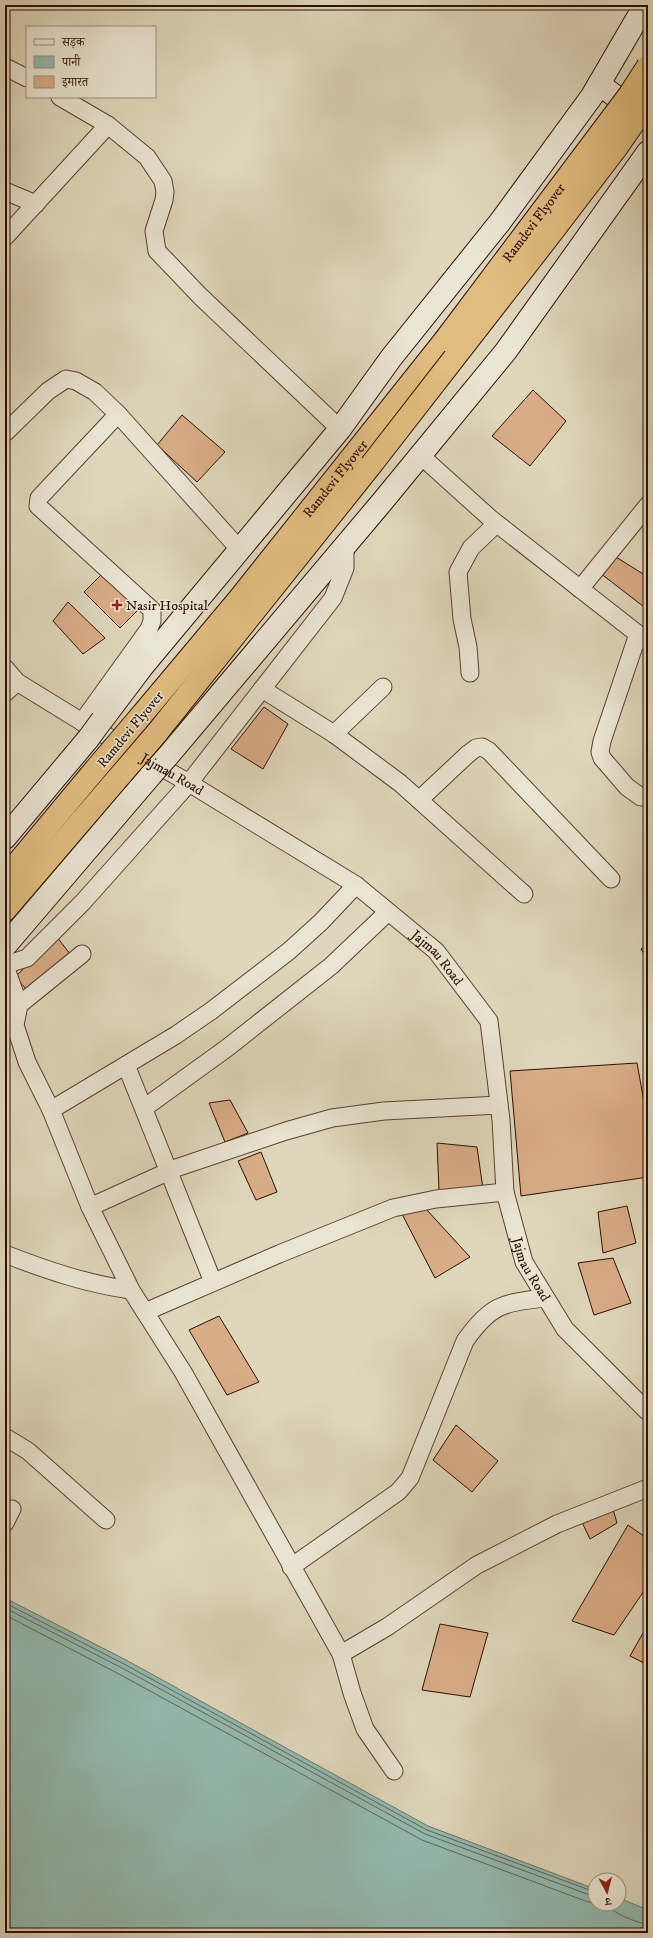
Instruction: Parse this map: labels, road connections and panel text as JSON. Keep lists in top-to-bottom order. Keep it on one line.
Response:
{"streets":{"highway":["Ramdevi Flyover"],"street":["Jajmau Road"]},"places":{"health":["Nasir Hospital"]},"legend":["सड़क","पानी","इमारत"],"north":"bottom"}
